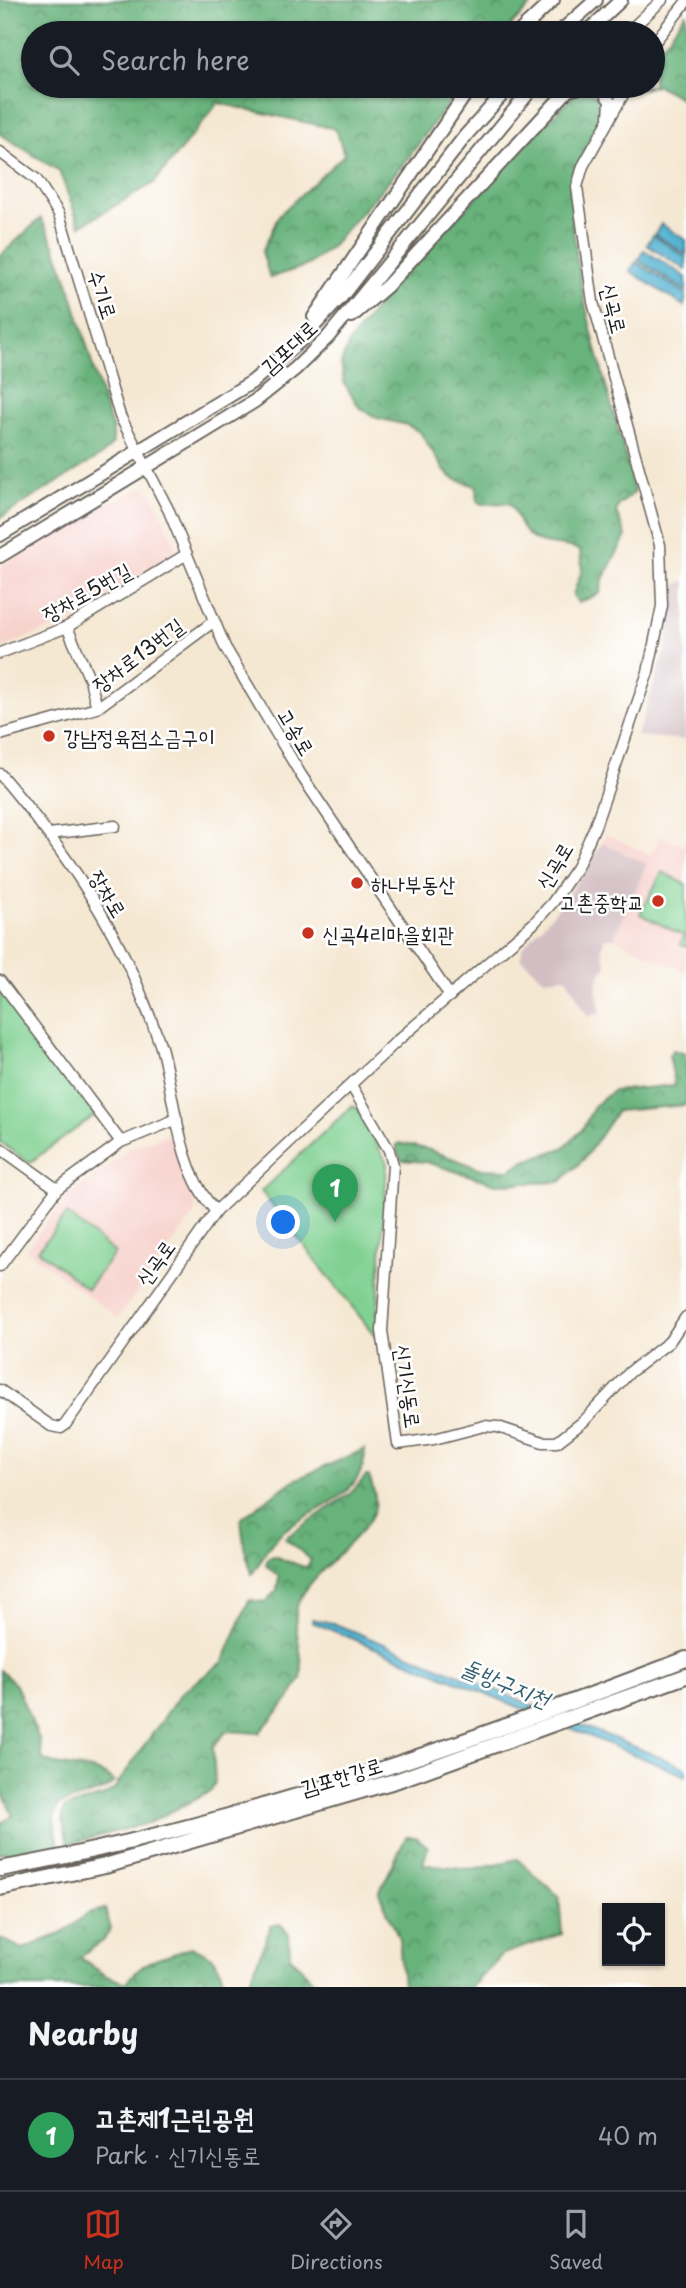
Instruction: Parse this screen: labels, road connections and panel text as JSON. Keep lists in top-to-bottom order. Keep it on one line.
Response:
{"streets":{"highway":["김포한강로"],"main road":["김포대로"],"street":["수기로","신곡로","장차로5번길","장차로13번길","고송로","장차로","신기신동로"]},"crossings":[["수기로","김포대로"],["수기로","고송로"],["신곡로","고송로"],["신곡로","장차로"],["신곡로","신기신동로"],["김포대로","고송로"],["장차로5번길","고송로"],["장차로13번길","고송로"]],"water":["돌방구지천"],"places":["강남정육점소금구이","하나부동산","고촌중학교","신곡4리마을회관"],"page":{"search":"Search here","pins":"1","heading":"Nearby","list":[{"mark":"1","name":"고촌제1근린공원","note":"Park · 신기신동로","value":"40 m"}],"nav":["Map","Directions","Saved"]}}
